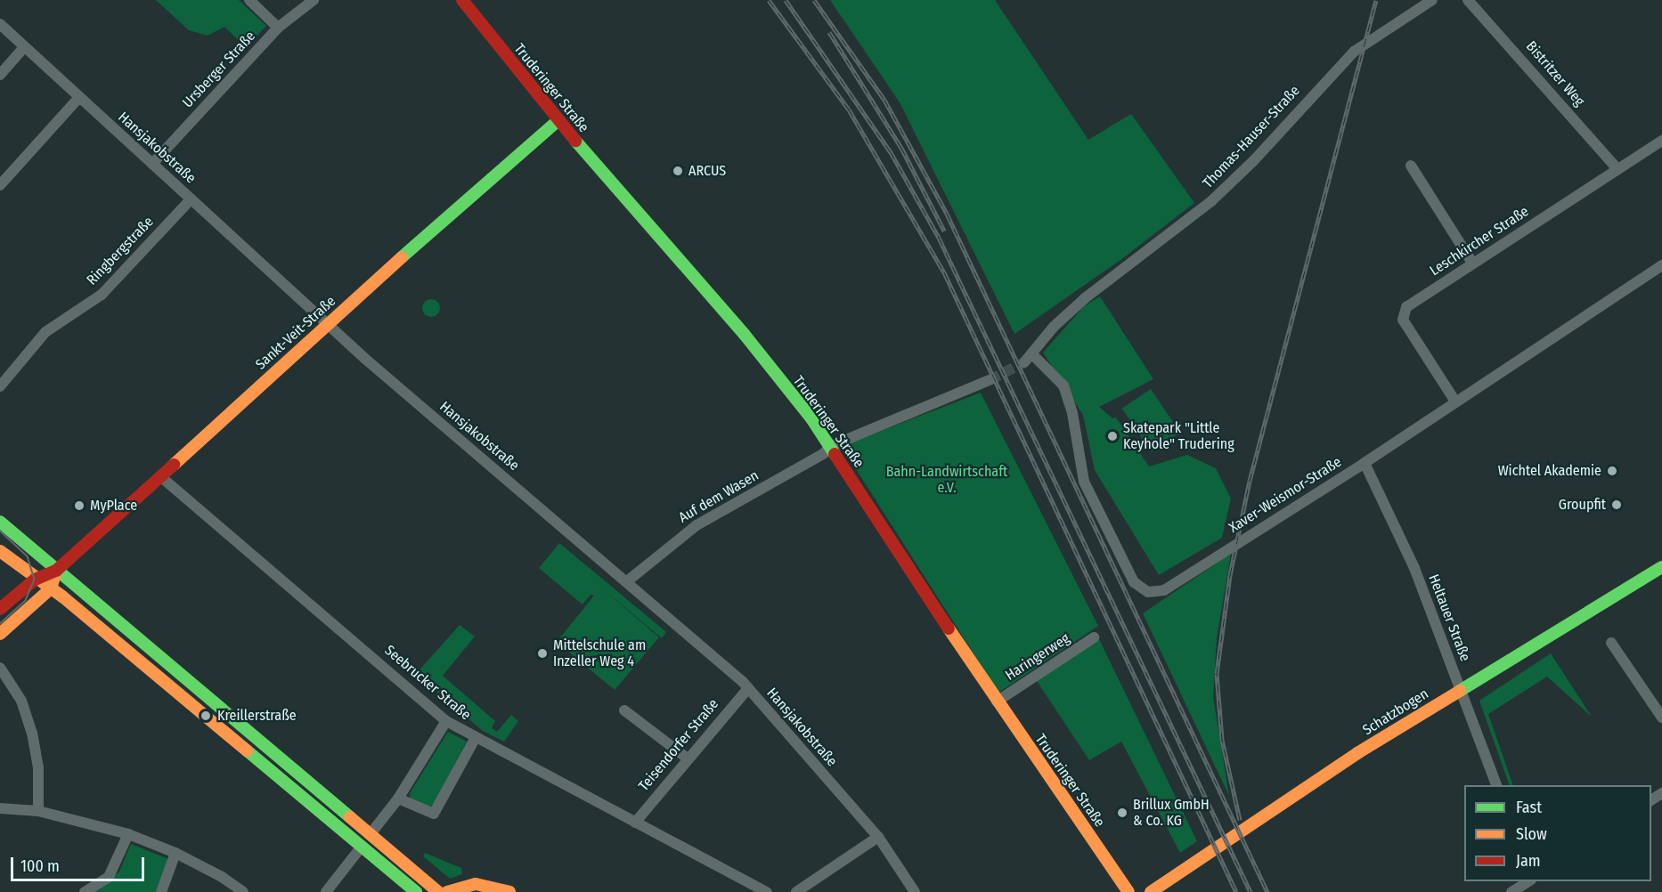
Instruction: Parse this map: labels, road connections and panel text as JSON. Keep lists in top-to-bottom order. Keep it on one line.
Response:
{"streets":{"street":["Ursberger Straße","Bistritzer Weg","Truderinger Straße","Thomas-Hauser-Straße","Hansjakobstraße","Leschkircher Straße","Ringbergstraße","Sankt-Veit-Straße","Xaver-Weismor-Straße","Auf dem Wasen","Heltauer Straße","Haringerweg","Seebrucker Straße","Schatzbogen","Teisendorfer Straße"]},"crossings":[["Ursberger Straße","Hansjakobstraße"],["Bistritzer Weg","Leschkircher Straße"],["Truderinger Straße","Sankt-Veit-Straße"],["Truderinger Straße","Auf dem Wasen"],["Truderinger Straße","Haringerweg"],["Thomas-Hauser-Straße","Xaver-Weismor-Straße"],["Hansjakobstraße","Ringbergstraße"],["Hansjakobstraße","Sankt-Veit-Straße"],["Hansjakobstraße","Auf dem Wasen"],["Hansjakobstraße","Teisendorfer Straße"],["Leschkircher Straße","Xaver-Weismor-Straße"],["Sankt-Veit-Straße","Seebrucker Straße"],["Xaver-Weismor-Straße","Heltauer Straße"],["Heltauer Straße","Schatzbogen"],["Seebrucker Straße","Teisendorfer Straße"]],"parks":["Bahn-Landwirtschaft e.V."],"places":["ARCUS","Skatepark \"Little Keyhole\" Trudering","Wichtel Akademie","Groupfit","MyPlace","Mittelschule am Inzeller Weg 4","Kreillerstraße","Brillux GmbH & Co. KG"],"legend":["Fast","Slow","Jam"],"scale_bar":"100 m"}
